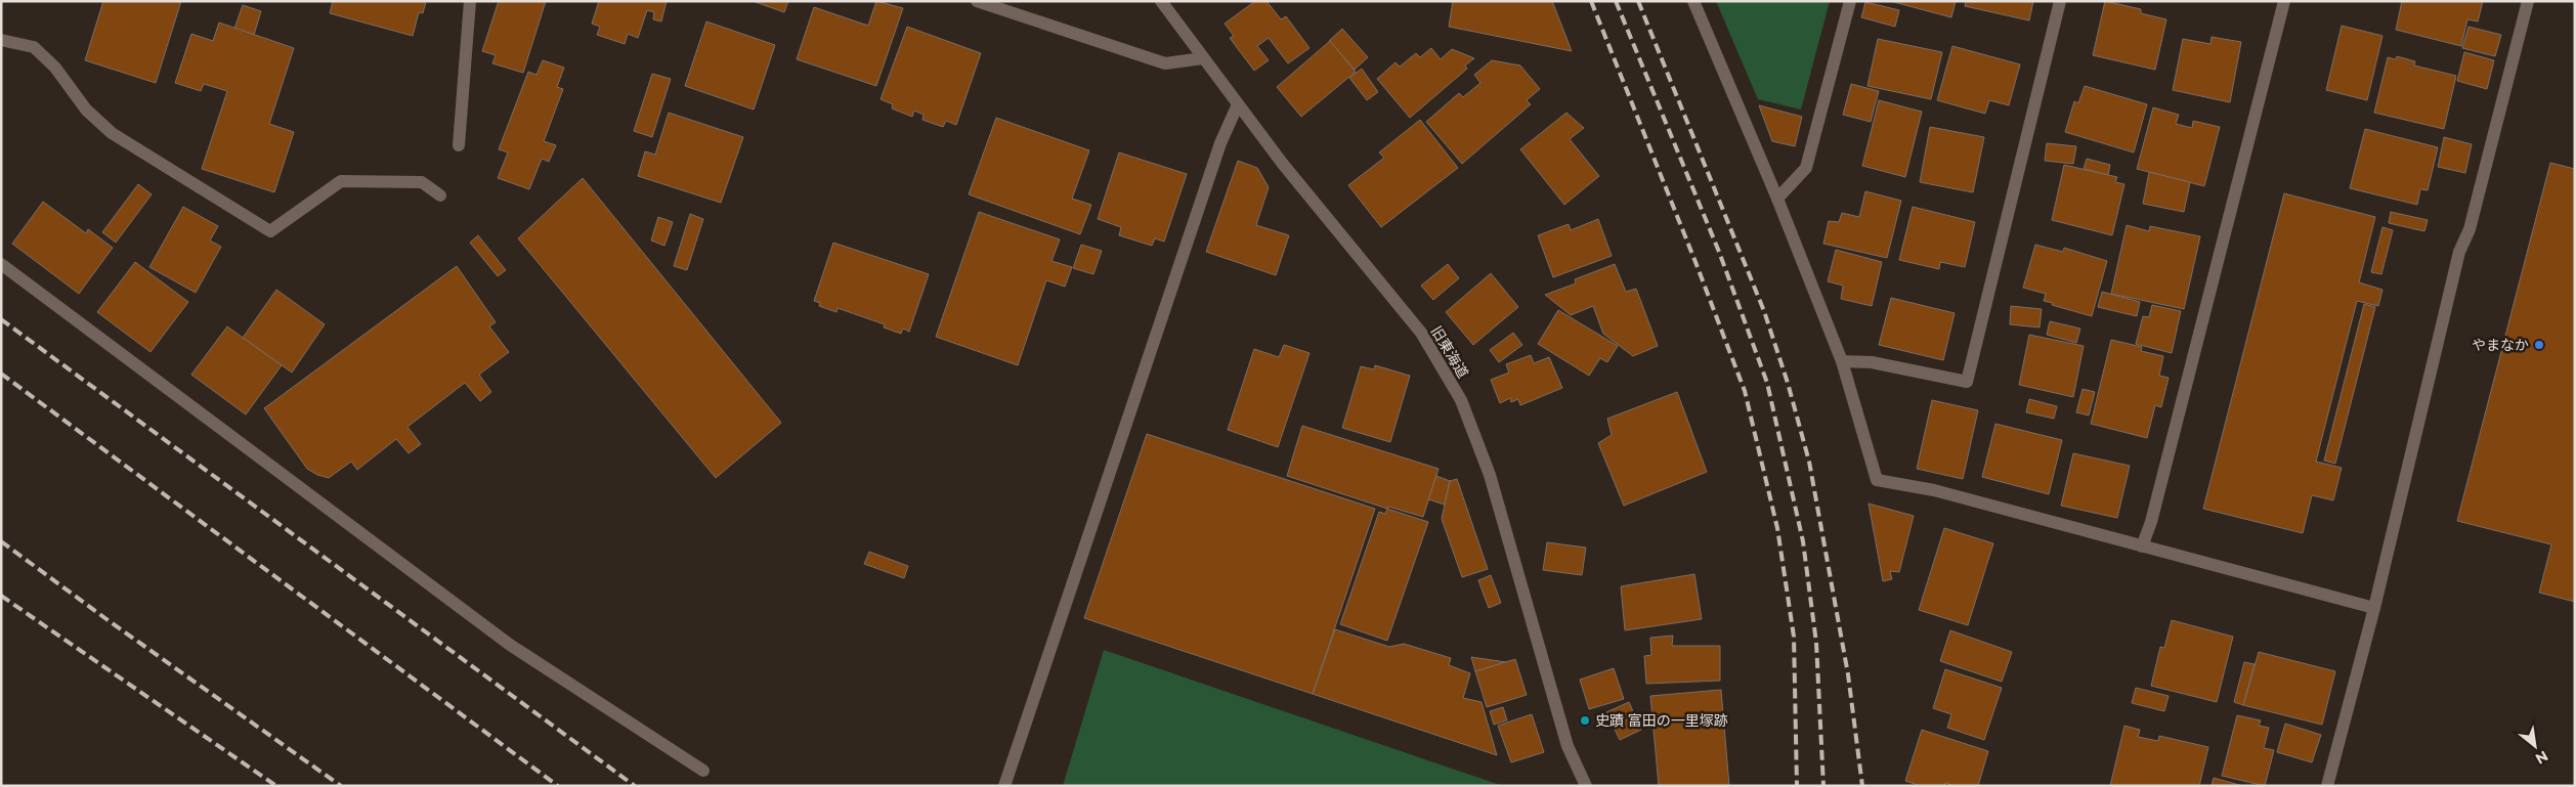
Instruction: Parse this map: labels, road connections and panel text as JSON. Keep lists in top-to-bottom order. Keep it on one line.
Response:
{"streets":{"street":["旧東海道"]},"places":["やまなか","史蹟 富田の一里塚跡"],"north":"bottom right"}
